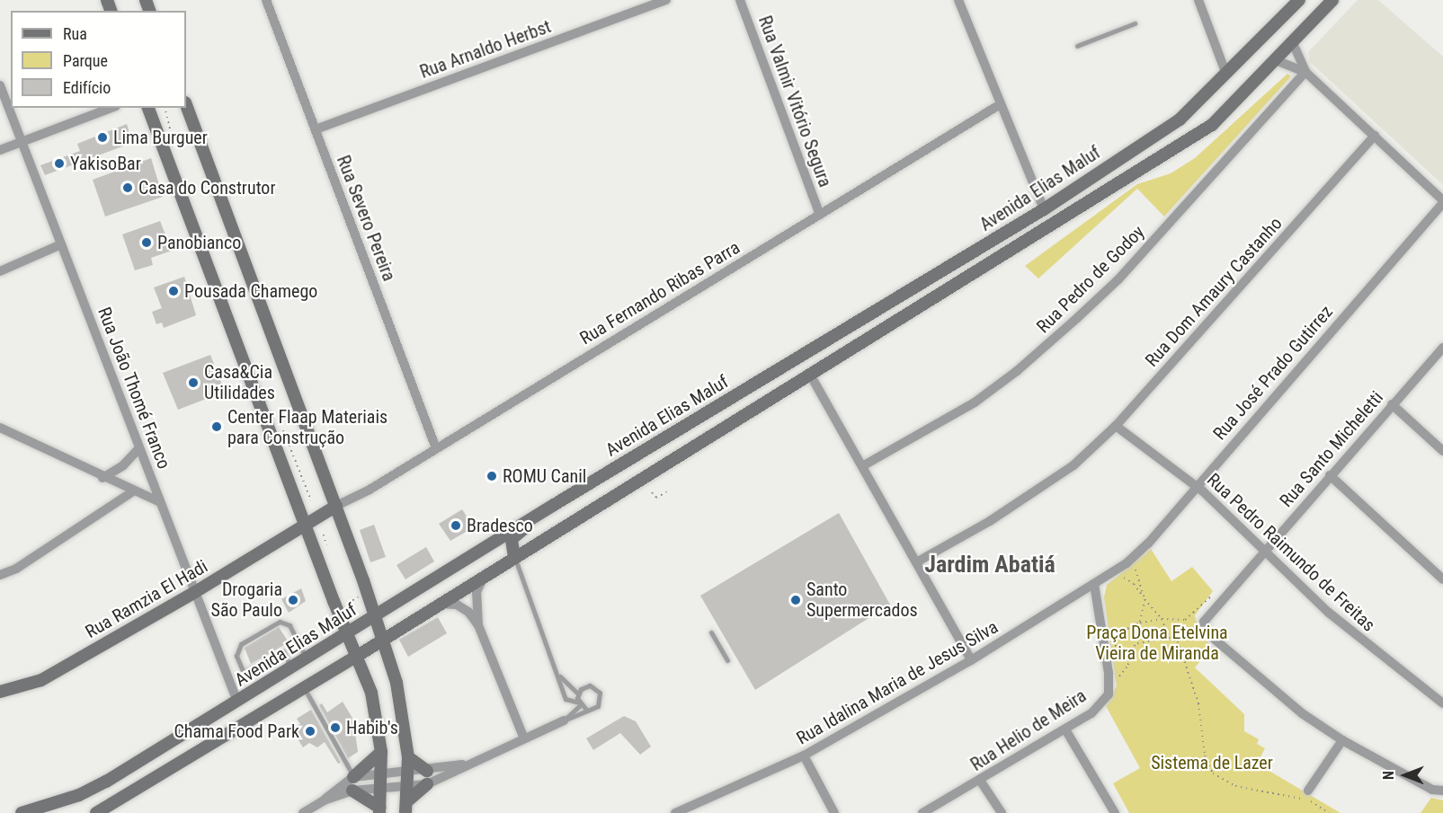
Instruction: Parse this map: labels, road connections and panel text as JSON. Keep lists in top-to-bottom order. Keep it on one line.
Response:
{"streets":{"main road":["Avenida Elias Maluf","Rua Ramzia El Hadi"],"street":["Rua Arnaldo Herbst","Rua Valmir Vitório Segura","Rua Severo Pereira","Rua Pedro de Godoy","Rua Dom Amaury Castanho","Rua Fernando Ribas Parra","Rua José Prado Gutirrez","Rua João Thomé Franco","Rua Santo Micheletti","Rua Pedro Raimundo de Freitas","Rua Idalina Maria de Jesus Silva","Rua Helio de Meira"]},"crossings":[["Rua Arnaldo Herbst","Rua Severo Pereira"],["Rua Valmir Vitório Segura","Rua Fernando Ribas Parra"],["Avenida Elias Maluf","Rua João Thomé Franco"],["Rua Severo Pereira","Rua Fernando Ribas Parra"],["Rua Dom Amaury Castanho","Rua Pedro Raimundo de Freitas"],["Rua Fernando Ribas Parra","Rua Ramzia El Hadi"],["Rua José Prado Gutirrez","Rua Pedro Raimundo de Freitas"],["Rua José Prado Gutirrez","Rua Idalina Maria de Jesus Silva"],["Rua João Thomé Franco","Rua Ramzia El Hadi"],["Rua Santo Micheletti","Rua Pedro Raimundo de Freitas"],["Rua Idalina Maria de Jesus Silva","Rua Helio de Meira"]],"districts":["Jardim Abatiá"],"parks":["Praça Dona Etelvina Vieira de Miranda","Sistema de Lazer"],"places":["Lima Burguer","YakisoBar","Casa do Construtor","Panobianco","Pousada Chamego","Casa&Cia Utilidades","Center Flaap Materiais para Construção","ROMU Canil","Bradesco","Drogaria São Paulo","Santo Supermercados","Habib's","Chama Food Park"],"legend":["Rua","Parque","Edifício"],"north":"left"}
